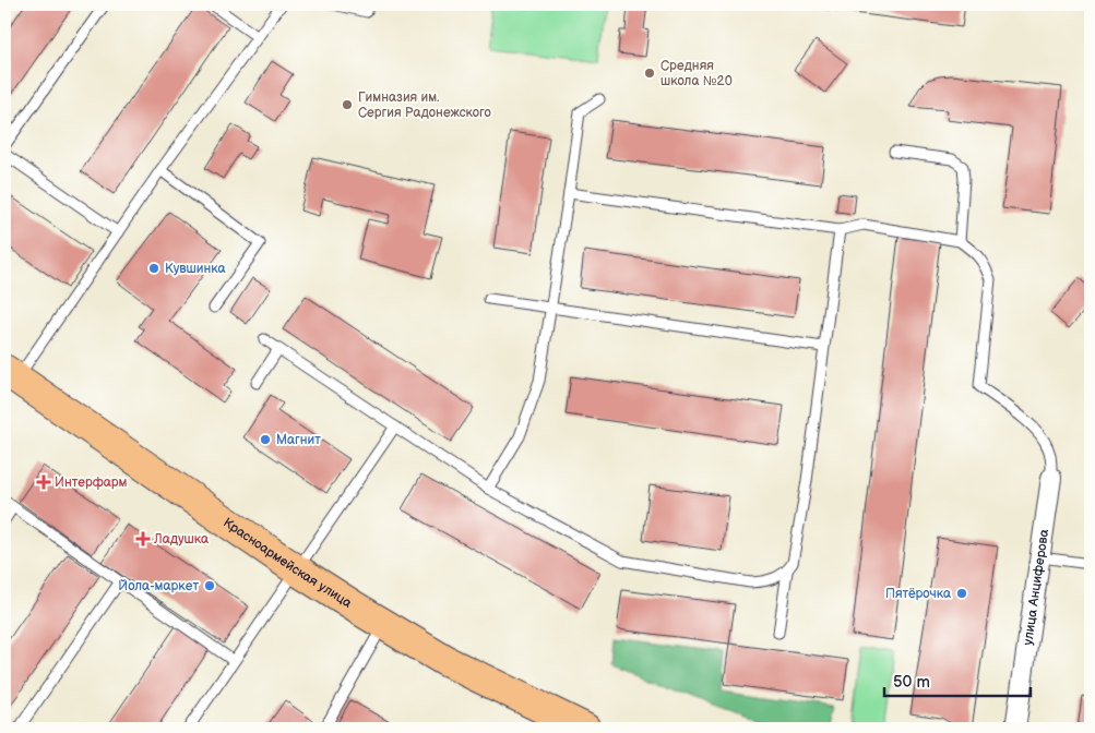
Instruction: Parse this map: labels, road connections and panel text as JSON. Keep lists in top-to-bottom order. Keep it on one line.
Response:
{"streets":{"main road":["Красноармейская улица"],"street":["улица Анциферова"]},"places":{"other":["Средняя школа №20","Гимназия им. Сергия Радонежского","Кувшинка","Магнит","Йола-маркет","Пятёрочка"],"health":["Интерфарм","Ладушка"]},"scale_bar":"50 m"}
